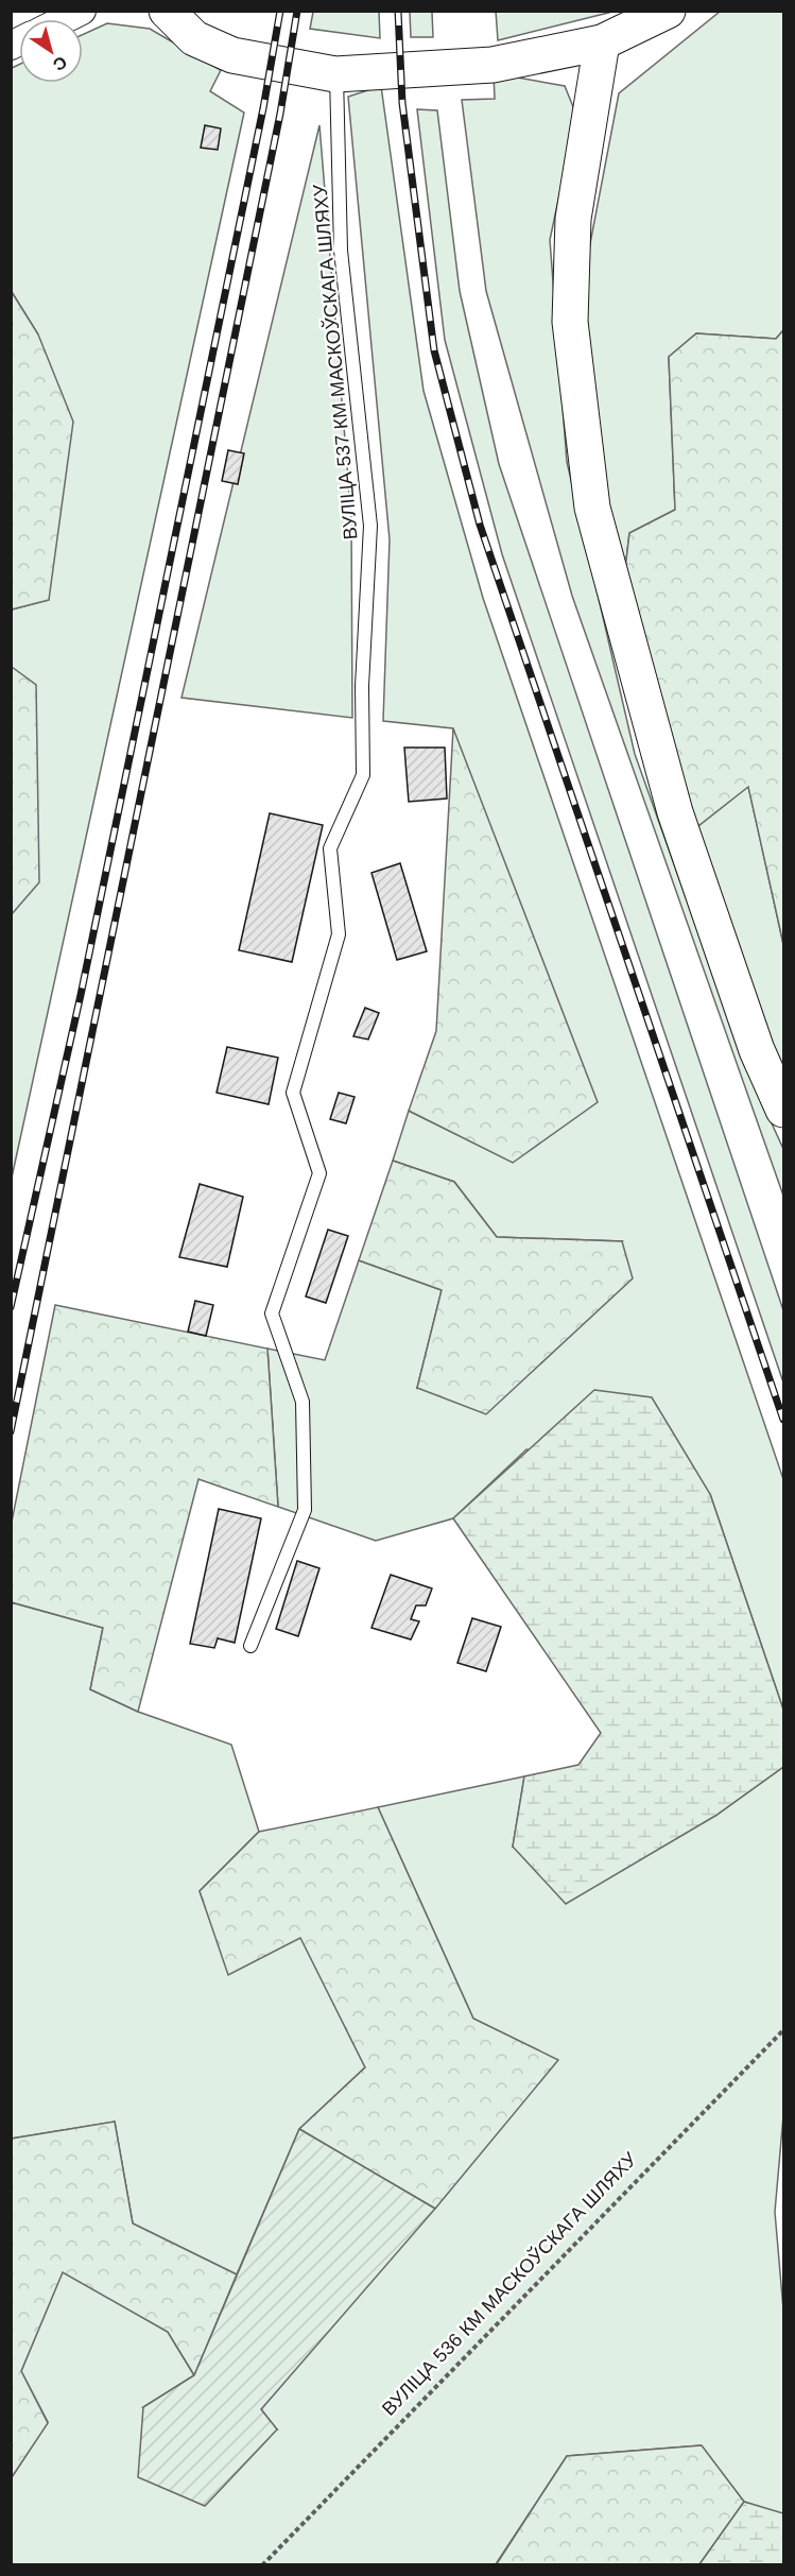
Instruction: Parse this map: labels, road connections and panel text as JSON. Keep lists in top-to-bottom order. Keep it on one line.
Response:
{"streets":{"lane":["ВУЛІЦА 537 КМ МАСКОЎСКАГА ШЛЯХУ"],"path":["ВУЛІЦА 536 КМ МАСКОЎСКАГА ШЛЯХУ"]},"north":"bottom right"}
